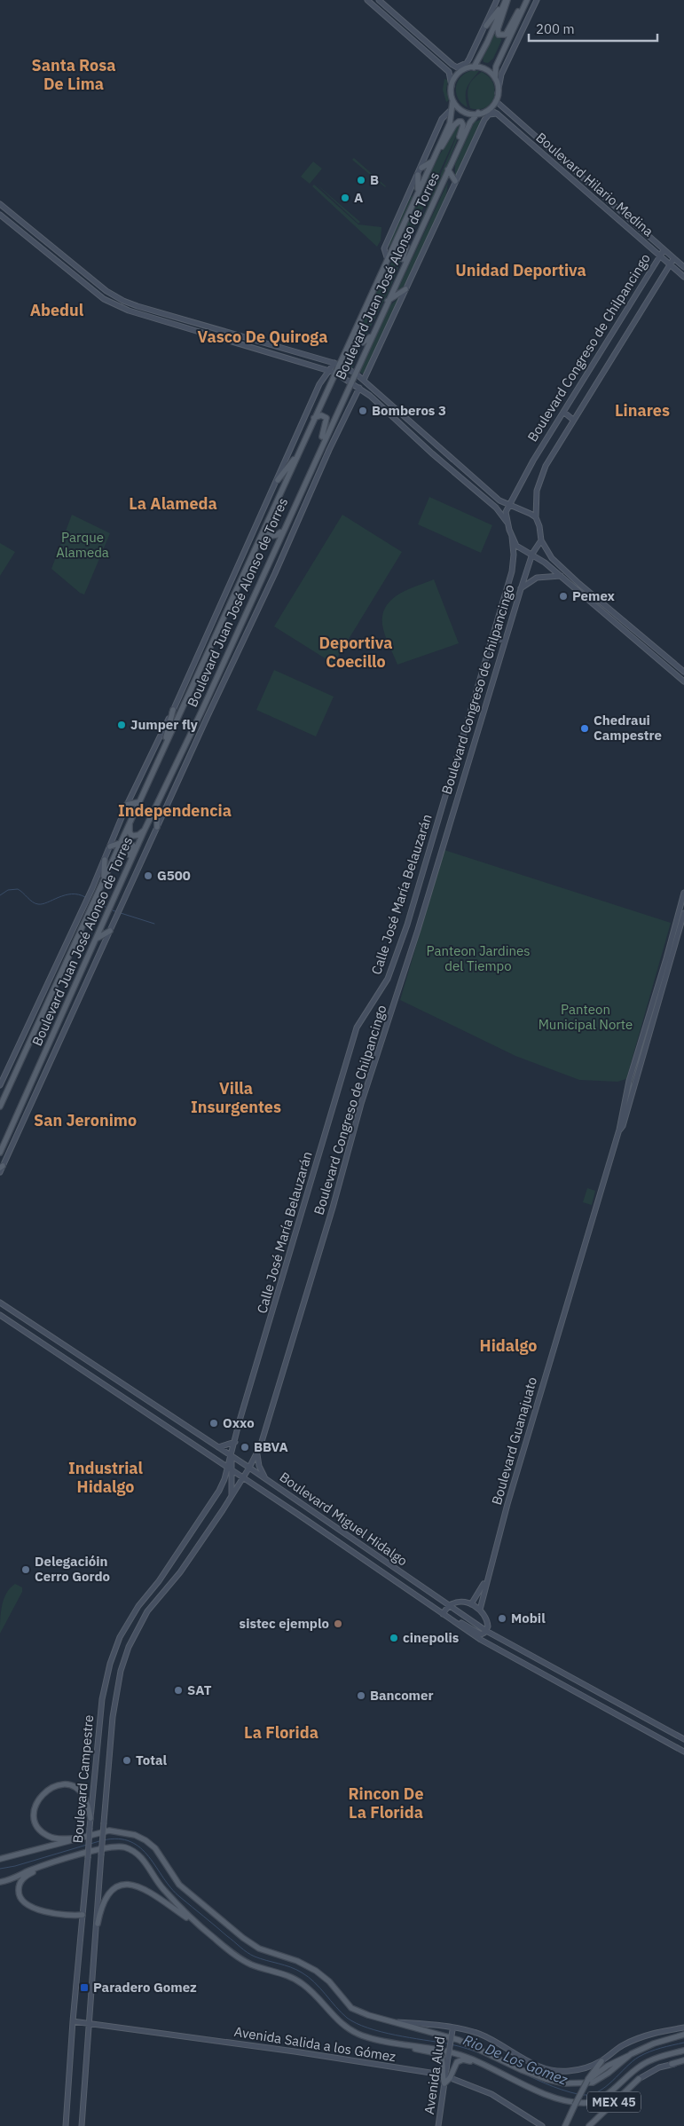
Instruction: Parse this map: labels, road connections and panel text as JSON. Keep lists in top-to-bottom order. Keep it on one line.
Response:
{"streets":{"main road":["Boulevard Juan José Alonso de Torres","MEX 45"],"street":["Boulevard Hilario Medina","Boulevard Congreso de Chilpancingo","Calle José María Belauzarán","Boulevard Guanajuato","Boulevard Miguel Hidalgo","Boulevard Campestre","Avenida Salida a los Gómez","Avenida Alud"]},"crossings":[["Boulevard Hilario Medina","Boulevard Juan José Alonso de Torres"],["Boulevard Hilario Medina","Boulevard Congreso de Chilpancingo"],["Boulevard Congreso de Chilpancingo","Boulevard Miguel Hidalgo"],["Boulevard Congreso de Chilpancingo","Boulevard Campestre"],["Calle José María Belauzarán","Boulevard Miguel Hidalgo"],["Calle José María Belauzarán","Boulevard Campestre"],["Boulevard Guanajuato","Boulevard Miguel Hidalgo"],["Boulevard Miguel Hidalgo","Boulevard Campestre"],["Boulevard Campestre","Avenida Salida a los Gómez"],["Avenida Salida a los Gómez","Avenida Alud"]],"districts":["Santa Rosa De Lima","Unidad Deportiva","Abedul","Vasco De Quiroga","Linares","La Alameda","Deportiva Coecillo","Independencia","Villa Insurgentes","San Jeronimo","Hidalgo","Industrial Hidalgo","La Florida","Rincon De La Florida"],"water":["Rio De Los Gomez"],"parks":["Parque Alameda","Panteon Jardines del Tiempo","Panteon Municipal Norte"],"places":{"other":["B","A","Bomberos 3","Pemex","Jumper fly","Chedraui Campestre","G500","Oxxo","BBVA","Delegacióin Cerro Gordo","Mobil","sistec ejemplo","cinepolis","SAT","Bancomer","Total"],"transit":["Paradero Gomez"]},"scale_bar":"200 m"}
